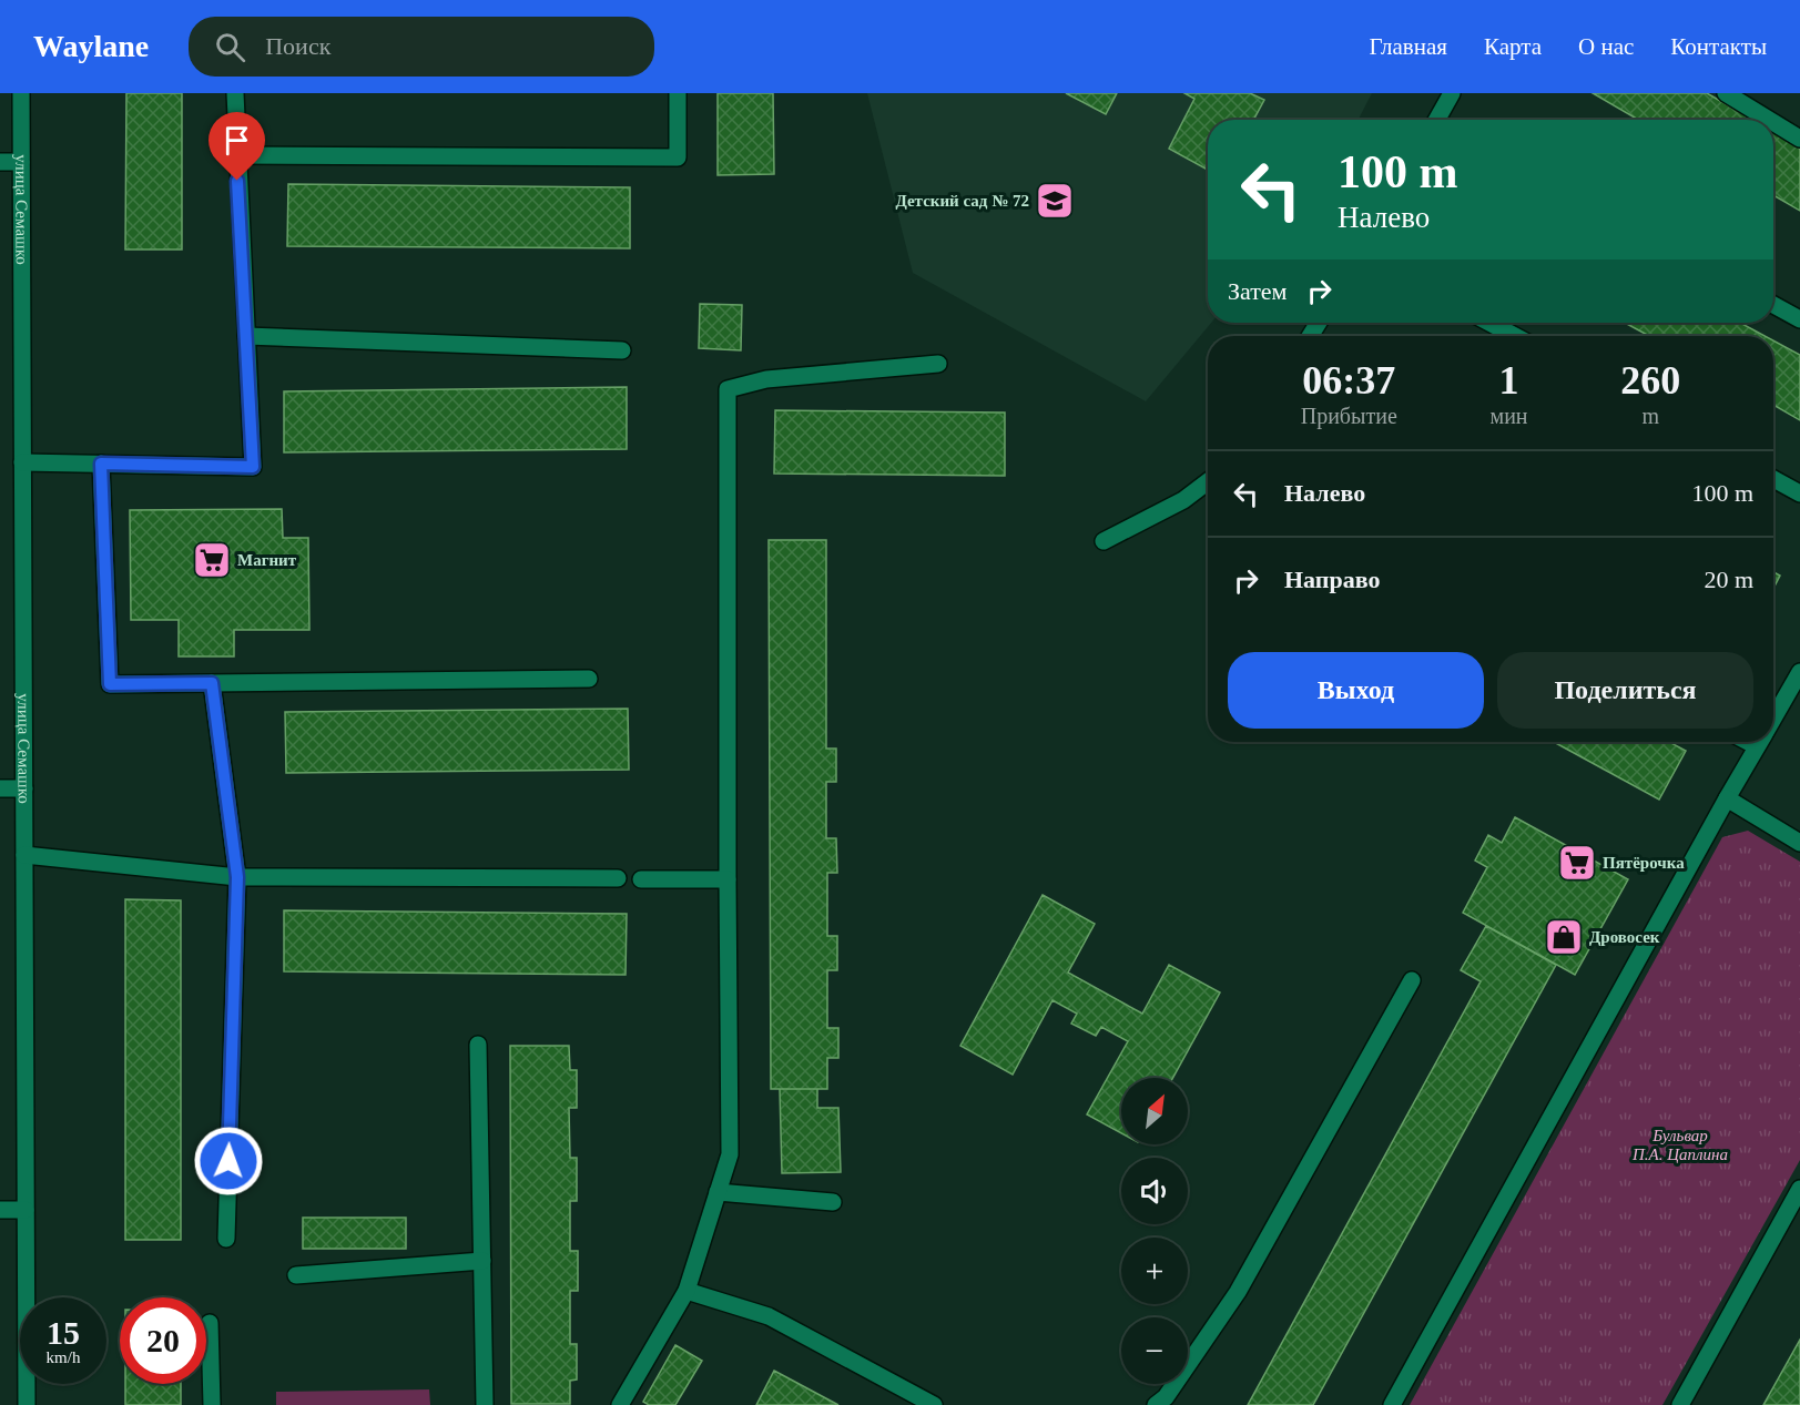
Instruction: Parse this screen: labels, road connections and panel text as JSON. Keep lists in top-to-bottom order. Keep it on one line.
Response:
{"streets":{"street":["улица Семашко"]},"parks":["Бульвар П.А. Цаплина"],"places":{"school or university":["Детский сад № 72"],"supermarket":["Магнит","Пятёрочка"],"shop":["Дровосек"]},"north":"top right","page":{"header":"Waylane","search":"Поиск","nav":["Главная","Карта","О нас","Контакты"],"turn":["100 m","Налево"],"then":"Затем","eta":["06:37","Прибытие","1","мин","260","m"],"list":[{"name":"Налево","value":"100 m"},{"name":"Направо","value":"20 m"}],"buttons":["Выход","Поделиться"],"map_buttons":["+","−"],"speed":"15 km/h","limit":"20"}}
